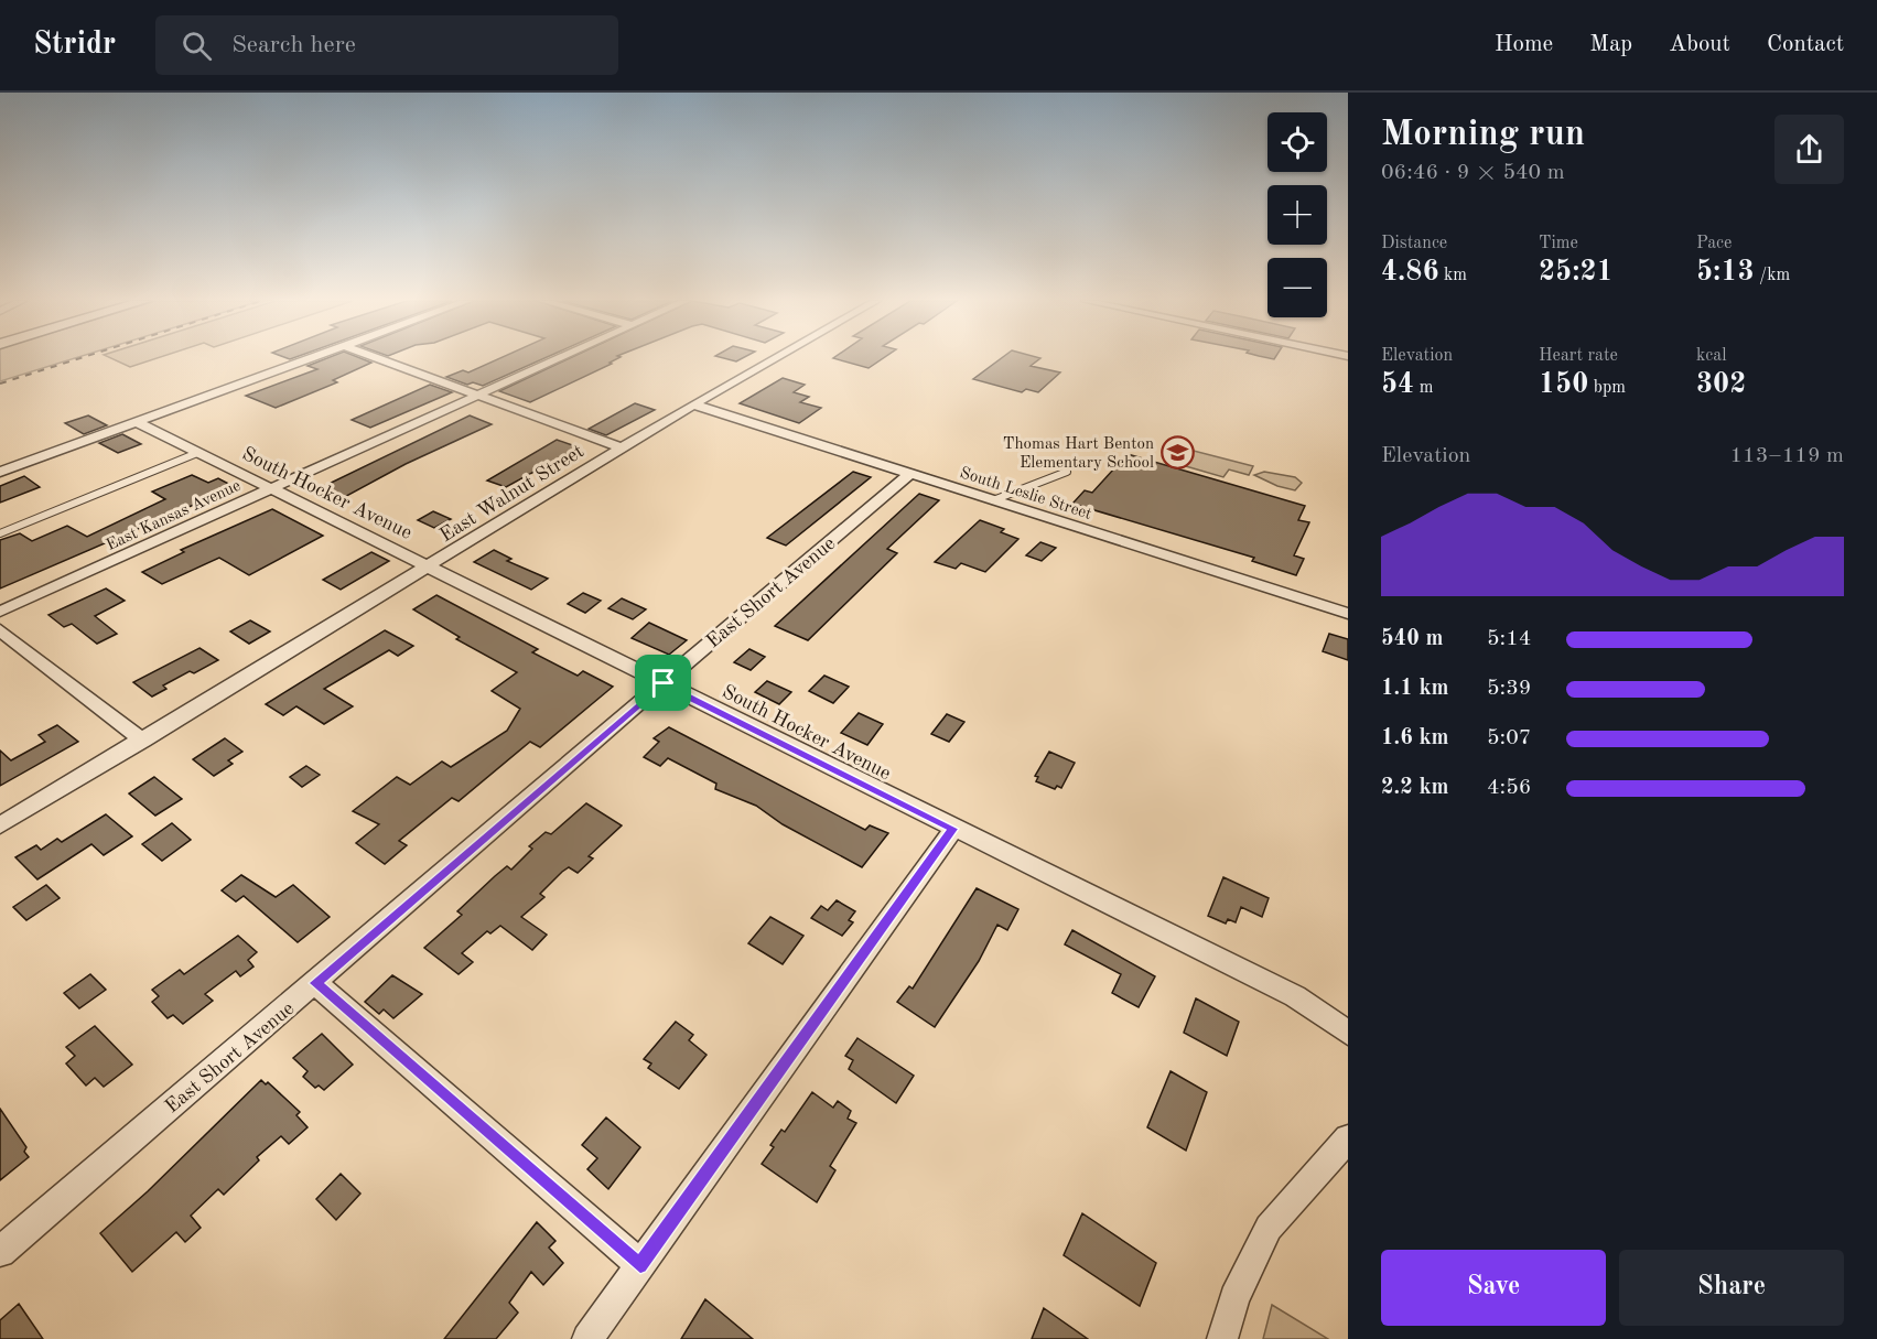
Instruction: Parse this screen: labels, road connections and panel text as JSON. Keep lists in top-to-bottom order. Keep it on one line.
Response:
{"streets":{"street":["South Hocker Avenue","East Walnut Street","South Leslie Street","East Kansas Avenue","East Short Avenue"]},"crossings":[["South Hocker Avenue","East Walnut Street"],["South Hocker Avenue","East Kansas Avenue"],["South Hocker Avenue","East Short Avenue"],["East Walnut Street","South Leslie Street"],["South Leslie Street","East Short Avenue"]],"places":{"school or university":["Thomas Hart Benton Elementary School"]},"page":{"header":"Stridr","search":"Search here","nav":["Home","Map","About","Contact"],"heading":["Morning run","06:46 · 9 × 540 m"],"map_buttons":["+","−"],"stats":[["Distance","4.86 km"],["Time","25:21"],["Pace","5:13 /km"],["Elevation","54 m"],["Heart rate","150 bpm"],["kcal","302"]],"chart":["Elevation","113–119 m"],"list":[{"name":"540 m","note":"5:14"},{"name":"1.1 km","note":"5:39"},{"name":"1.6 km","note":"5:07"},{"name":"2.2 km","note":"4:56"}],"buttons":["Save","Share"]}}
